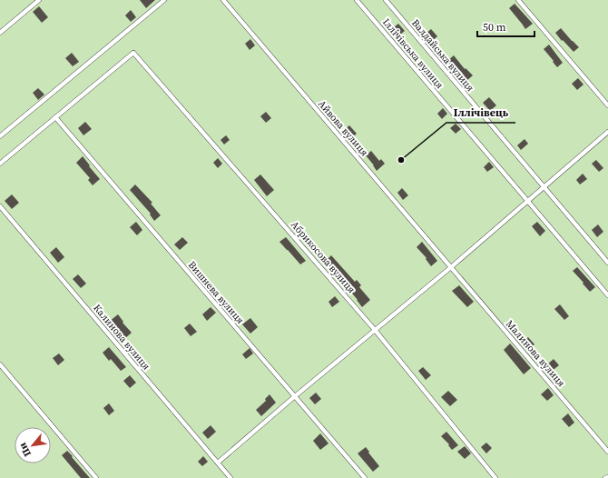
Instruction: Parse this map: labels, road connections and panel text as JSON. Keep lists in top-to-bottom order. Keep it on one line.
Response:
{"streets":{"lane":["Іллічівська вулиця","Валдайська вулиця","Айвова вулиця","Абрикосова вулиця","Вишнева вулиця","Калинова вулиця","Малинова вулиця"]},"crossings":[["Айвова вулиця","Малинова вулиця"],["Абрикосова вулиця","Вишнева вулиця"]],"places":["Іллічівець"],"scale_bar":"50 m","north":"bottom left"}
